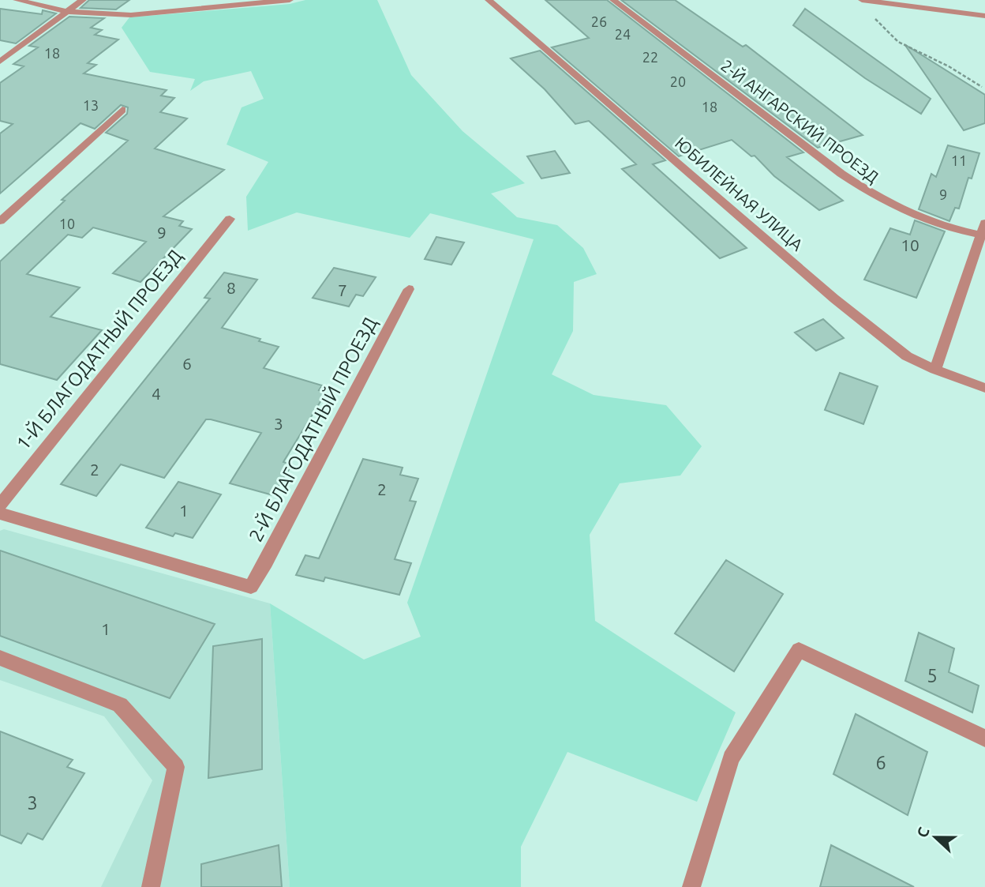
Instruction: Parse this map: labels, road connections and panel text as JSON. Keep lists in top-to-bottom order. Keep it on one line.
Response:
{"streets":{"street":["2-Й АНГАРСКИЙ ПРОЕЗД","ЮБИЛЕЙНАЯ УЛИЦА","1-Й БЛАГОДАТНЫЙ ПРОЕЗД","2-Й БЛАГОДАТНЫЙ ПРОЕЗД"]},"house_numbers":["26","24","18","22","20","13","18","11","9","10","9","10","8","7","6","4","3","2","2","1","1","5","6","3"],"north":"left"}
